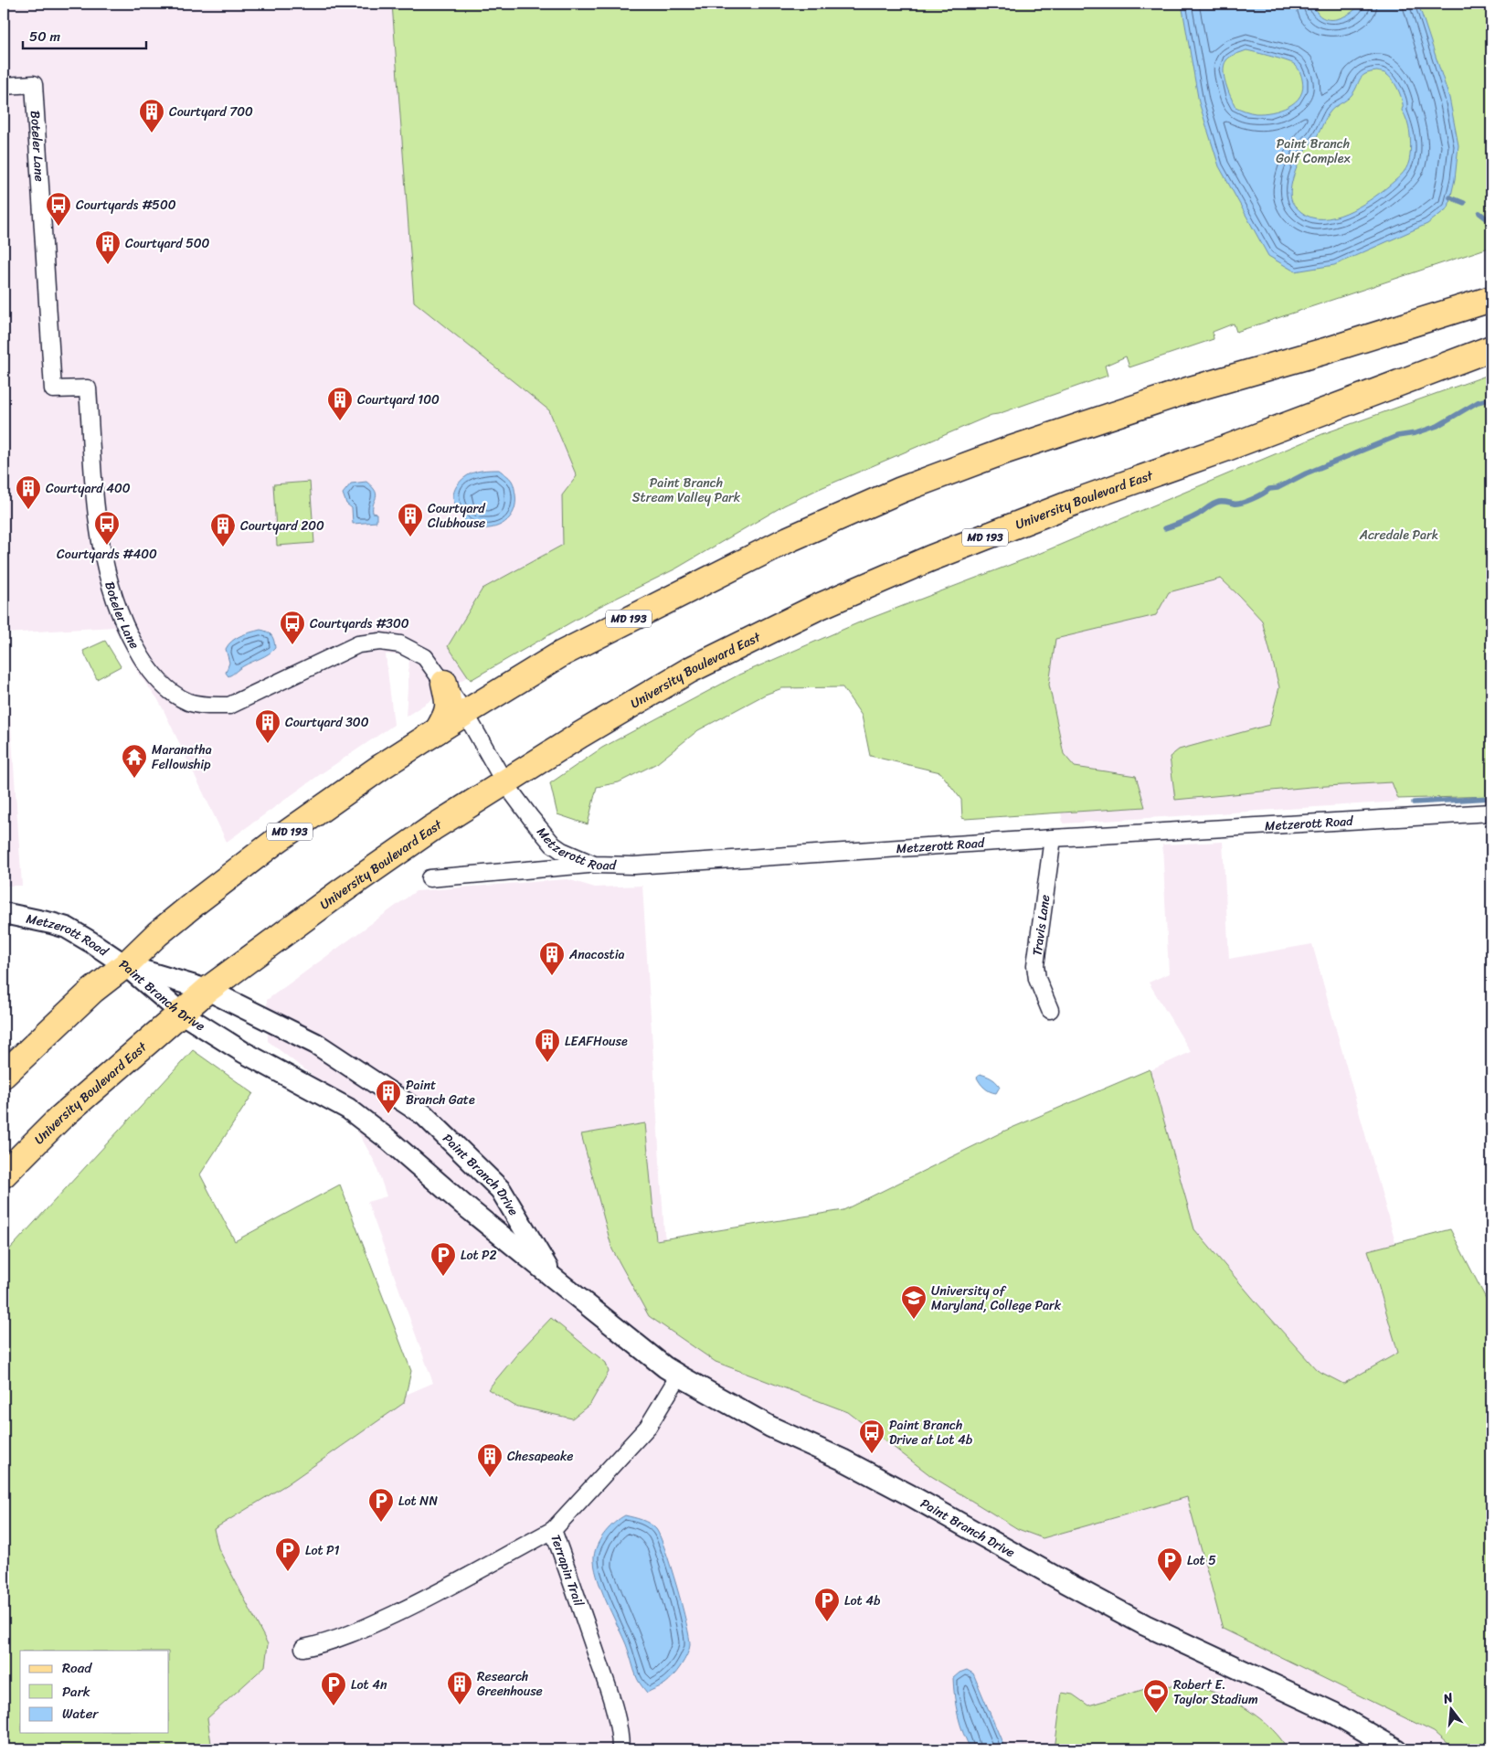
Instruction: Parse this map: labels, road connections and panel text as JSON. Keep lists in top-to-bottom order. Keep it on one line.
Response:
{"streets":{"main road":["University Boulevard East","MD 193"],"street":["Boteler Lane","Metzerott Road","Travis Lane","Paint Branch Drive","Terrapin Trail"]},"crossings":[["Boteler Lane","MD 193"],["Boteler Lane","Metzerott Road"],["University Boulevard East","Metzerott Road"],["University Boulevard East","Paint Branch Drive"],["MD 193","Metzerott Road"],["MD 193","Paint Branch Drive"],["Metzerott Road","Travis Lane"],["Metzerott Road","Paint Branch Drive"],["Paint Branch Drive","Terrapin Trail"]],"parks":["Paint Branch Golf Complex","Paint Branch Stream Valley Park","Acredale Park"],"places":{"building":["Courtyard 700","Courtyard 500","Courtyard 100","Courtyard 400","Courtyard Clubhouse","Courtyard 200","Courtyard 300","Anacostia","LEAFHouse","Paint Branch Gate","Chesapeake","Research Greenhouse"],"bus stop":["Courtyards #500","Courtyards #400","Courtyards #300","Paint Branch Drive at Lot 4b"],"temple":["Maranatha Fellowship"],"parking":["Lot P2","Lot NN","Lot P1","Lot 5","Lot 4b","Lot 4n"],"school or university":["University of Maryland, College Park"],"sports":["Robert E. Taylor Stadium"]},"legend":["Road","Park","Water"],"scale_bar":"50 m","north":"top"}
